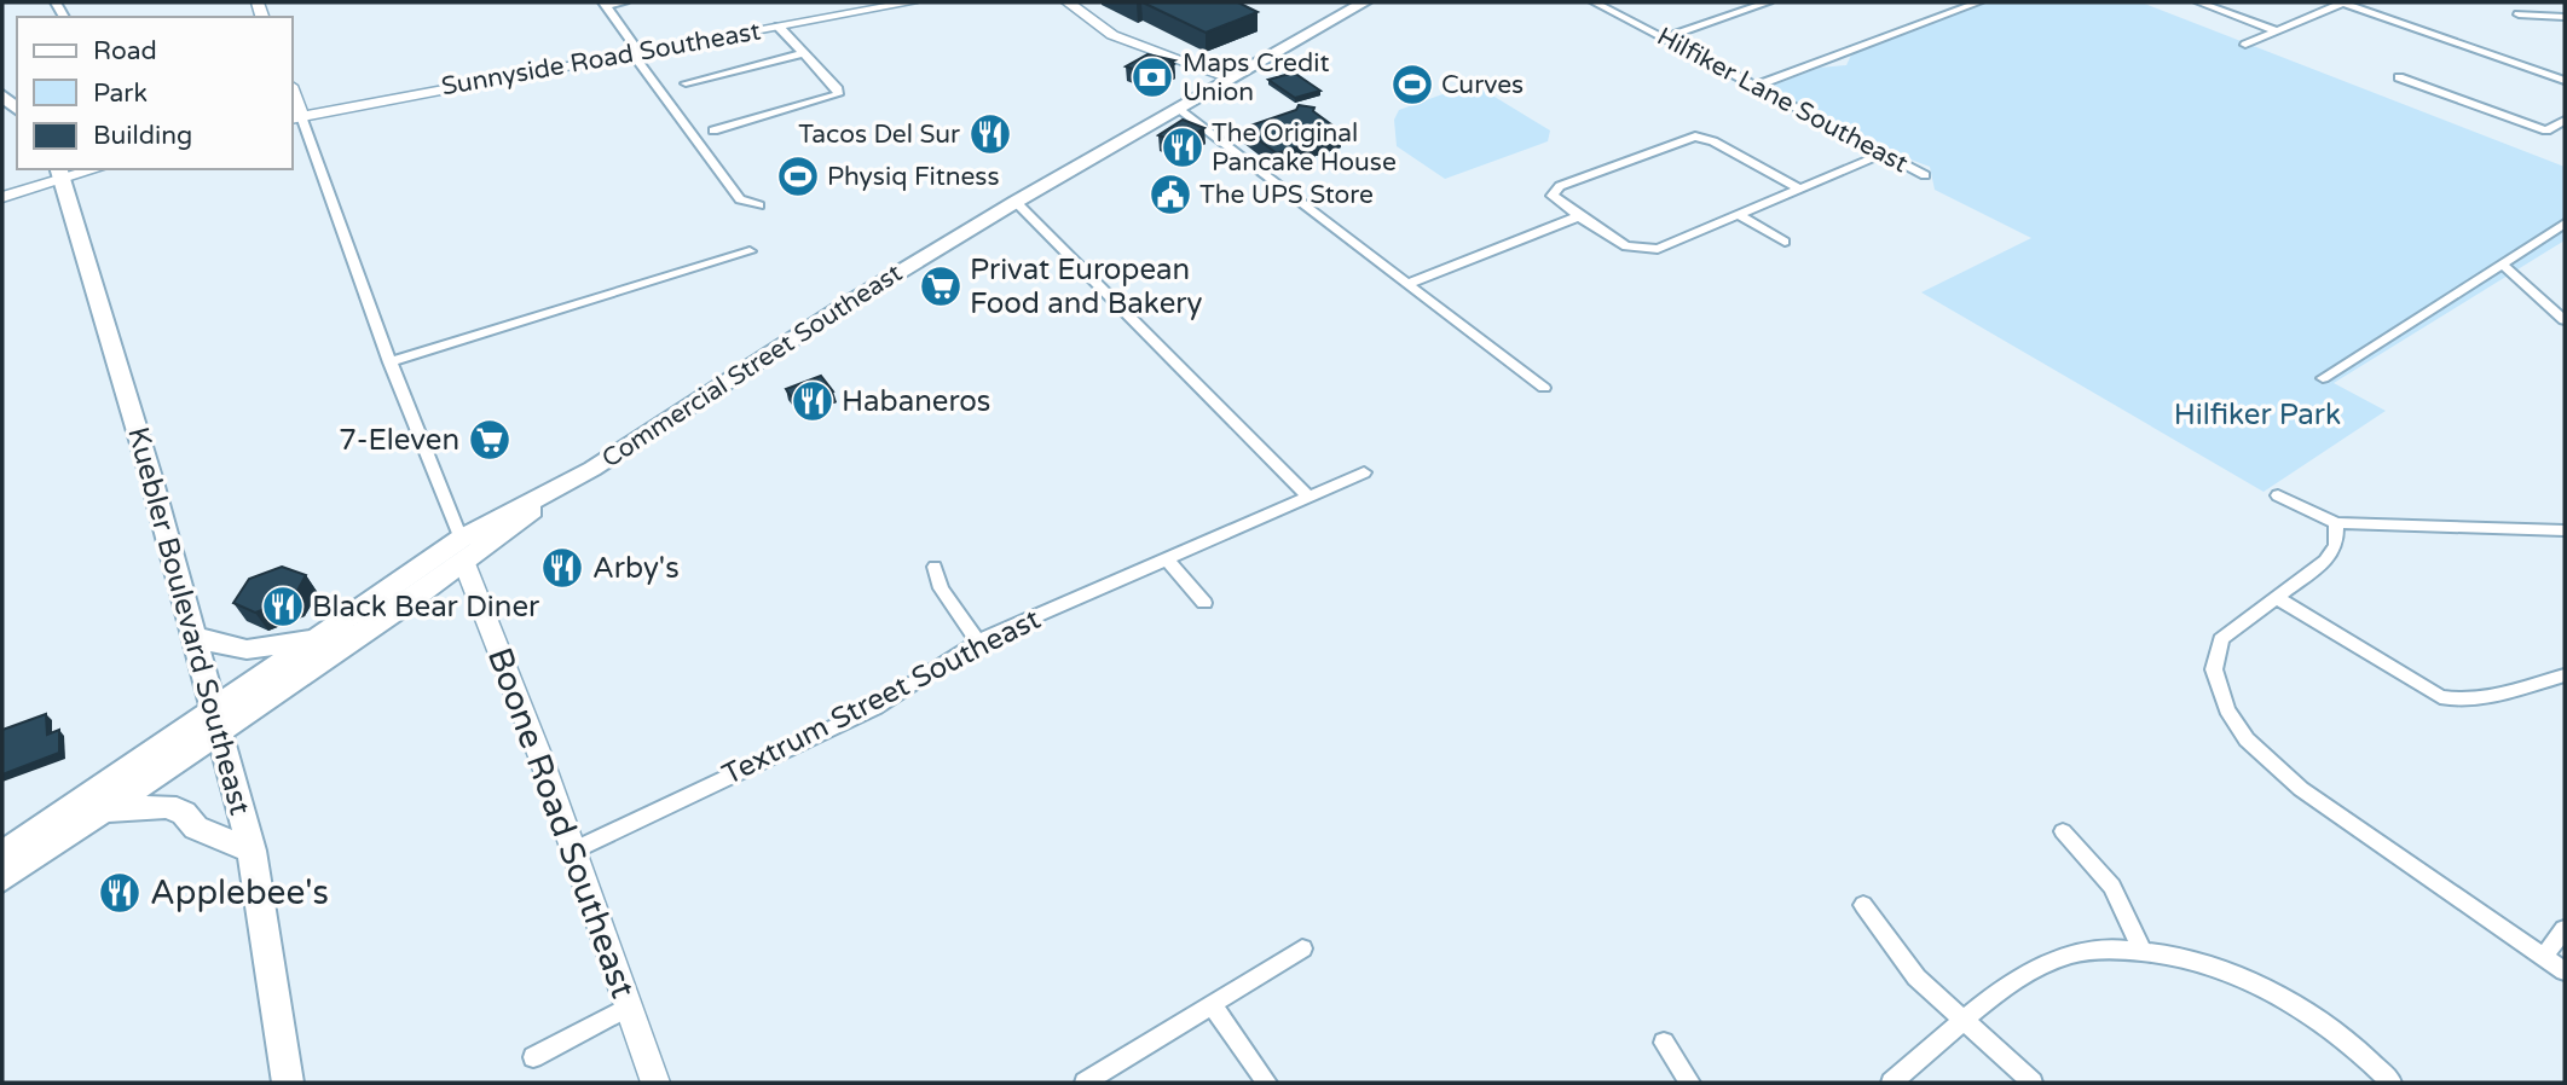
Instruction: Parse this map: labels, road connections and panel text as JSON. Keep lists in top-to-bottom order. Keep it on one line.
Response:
{"streets":{"main road":["Commercial Street Southeast","Kuebler Boulevard Southeast"],"street":["Sunnyside Road Southeast","Hilfiker Lane Southeast","Textrum Street Southeast","Boone Road Southeast"]},"crossings":[["Sunnyside Road Southeast","Boone Road Southeast"],["Commercial Street Southeast","Kuebler Boulevard Southeast"],["Commercial Street Southeast","Boone Road Southeast"],["Textrum Street Southeast","Boone Road Southeast"]],"parks":["Hilfiker Park"],"places":{"bank":["Maps Credit Union"],"sports":["Curves","Physiq Fitness"],"restaurant":["Tacos Del Sur","The Original Pancake House","Habaneros","Arby's","Black Bear Diner","Applebee's"],"public building":["The UPS Store"],"supermarket":["Privat European Food and Bakery","7-Eleven"]},"legend":["Road","Park","Building"]}
